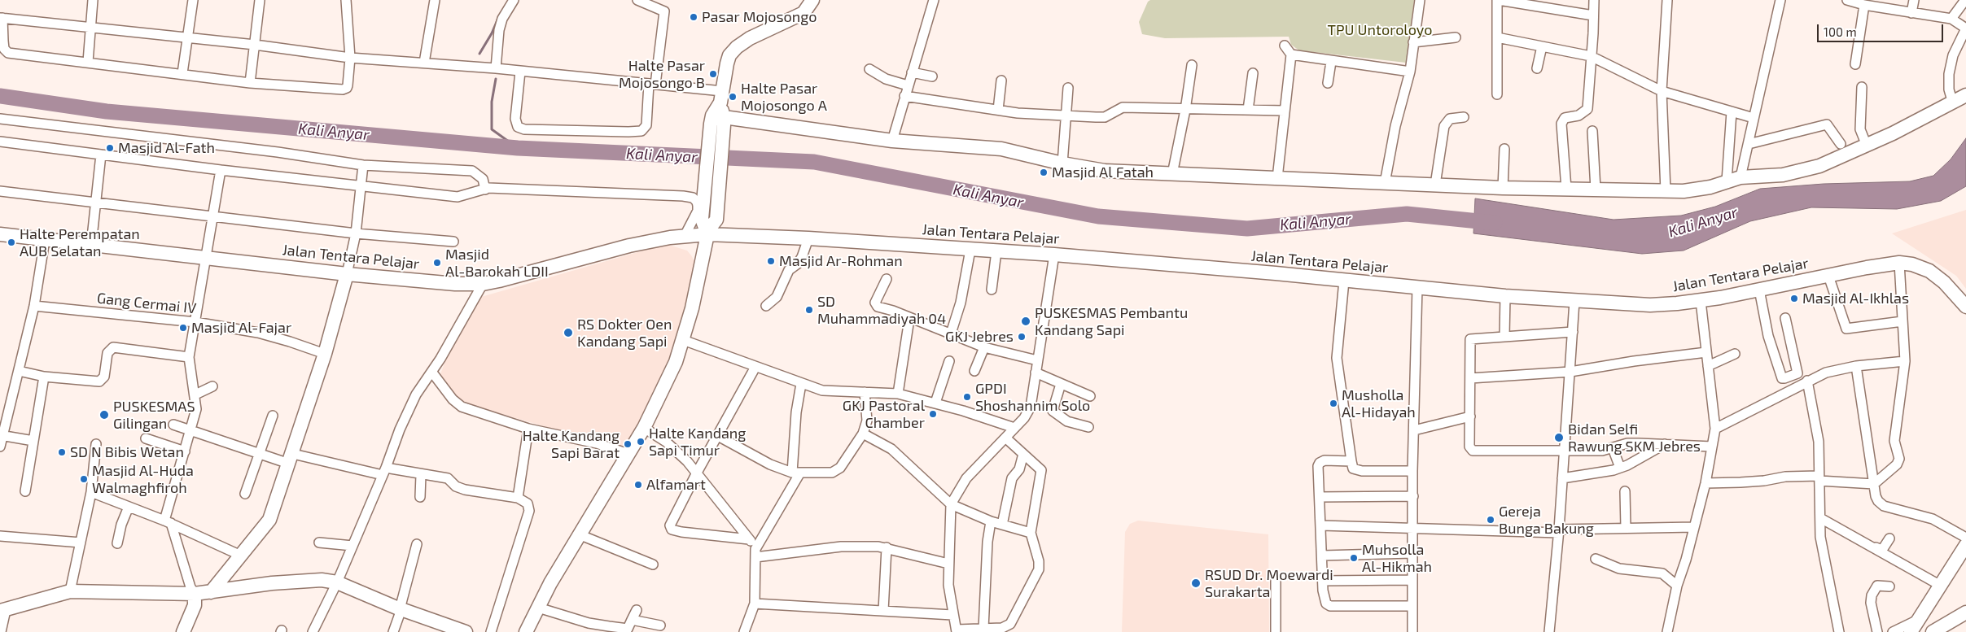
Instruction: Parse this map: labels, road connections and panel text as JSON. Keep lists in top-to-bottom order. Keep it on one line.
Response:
{"streets":{"main road":["Jalan Tentara Pelajar"],"street":["Gang Cermai IV"]},"water":["Kali Anyar"],"parks":["TPU Untoroloyo"],"places":["Pasar Mojosongo","Halte Pasar Mojosongo B","Halte Pasar Mojosongo A","Masjid Al-Fath","Masjid Al Fatah","Halte Perempatan AUB Selatan","Masjid Ar-Rohman","Masjid Al-Barokah LDII","Masjid Al-Ikhlas","SD Muhammadiyah 04","PUSKESMAS Pembantu Kandang Sapi","Masjid Al-Fajar","RS Dokter Oen Kandang Sapi","GKJ Jebres","GPDI Shoshannim Solo","Musholla Al-Hidayah","GKJ Pastoral Chamber","PUSKESMAS Gilingan","Bidan Selfi Rawung SKM Jebres","Halte Kandang Sapi Timur","Halte Kandang Sapi Barat","SD N Bibis Wetan","Masjid Al-Huda Walmaghfiroh","Alfamart","Gereja Bunga Bakung","Muhsolla Al-Hikmah","RSUD Dr. Moewardi Surakarta"],"scale_bar":"100 m"}
